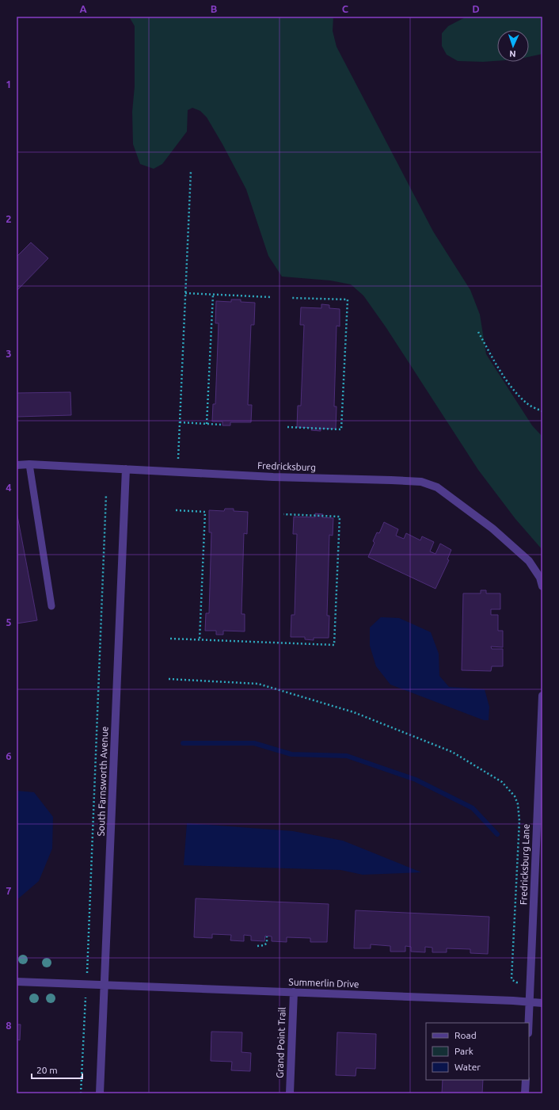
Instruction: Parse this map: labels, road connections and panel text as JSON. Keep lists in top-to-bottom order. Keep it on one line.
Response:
{"streets":{"street":["Fredricksburg","South Farnsworth Avenue","Fredricksburg Lane","Summerlin Drive","Grand Point Trail"]},"crossings":[["Fredricksburg","South Farnsworth Avenue"],["South Farnsworth Avenue","Summerlin Drive"],["Fredricksburg Lane","Summerlin Drive"],["Summerlin Drive","Grand Point Trail"]],"legend":["Road","Park","Water"],"scale_bar":"20 m","north":"bottom","grid":{"columns":["A","B","C","D"],"rows":["1","2","3","4","5","6","7","8"]}}
